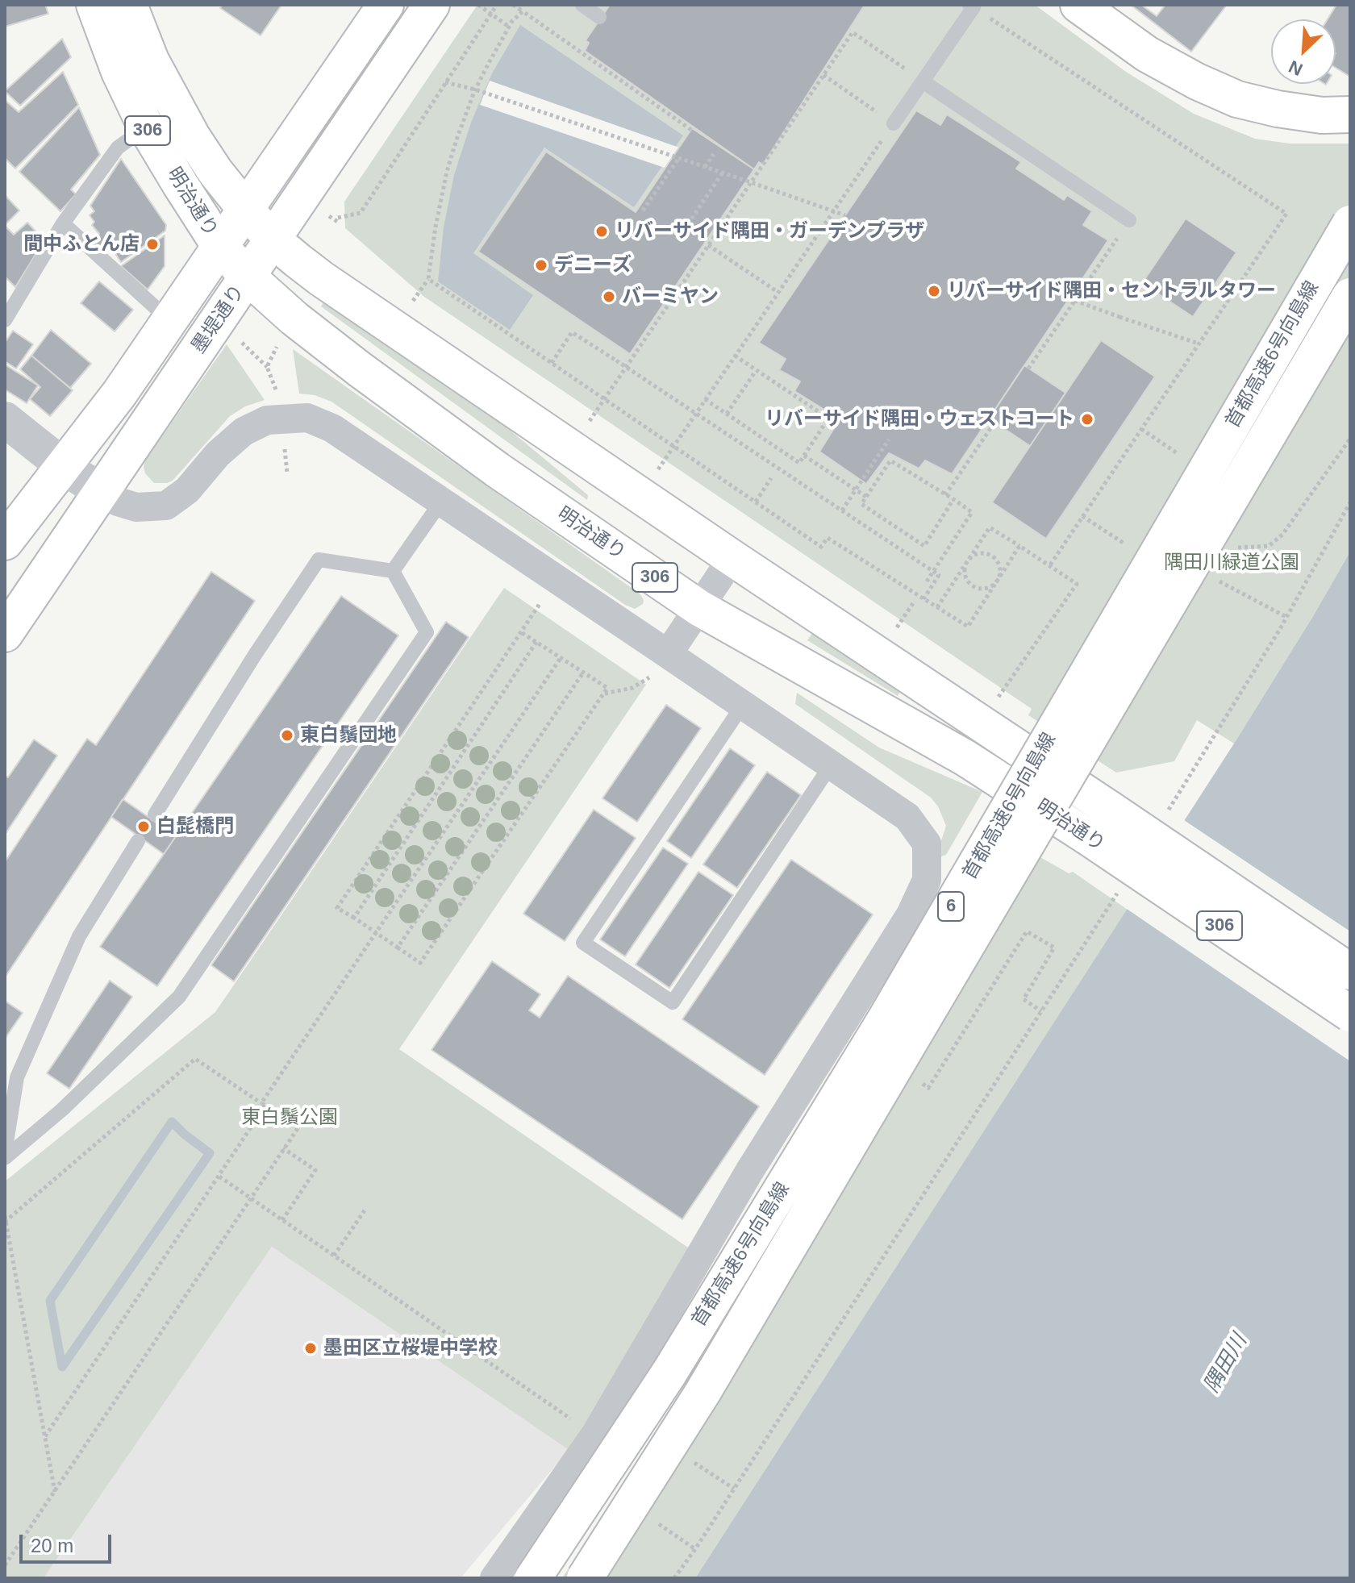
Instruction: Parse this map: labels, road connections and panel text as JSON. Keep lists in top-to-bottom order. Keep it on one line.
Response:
{"streets":{"main road":["306","明治通り","墨堤通り","首都高速6号向島線","6"]},"crossings":[["明治通り","墨堤通り"]],"water":["隅田川"],"parks":["隅田川緑道公園","東白鬚公園"],"places":["リバーサイド隅田・ガーデンプラザ","間中ふとん店","デニーズ","リバーサイド隅田・セントラルタワー","バーミヤン","リバーサイド隅田・ウェストコート","東白鬚団地","白髭橋門","墨田区立桜堤中学校"],"scale_bar":"20 m","north":"bottom left"}
